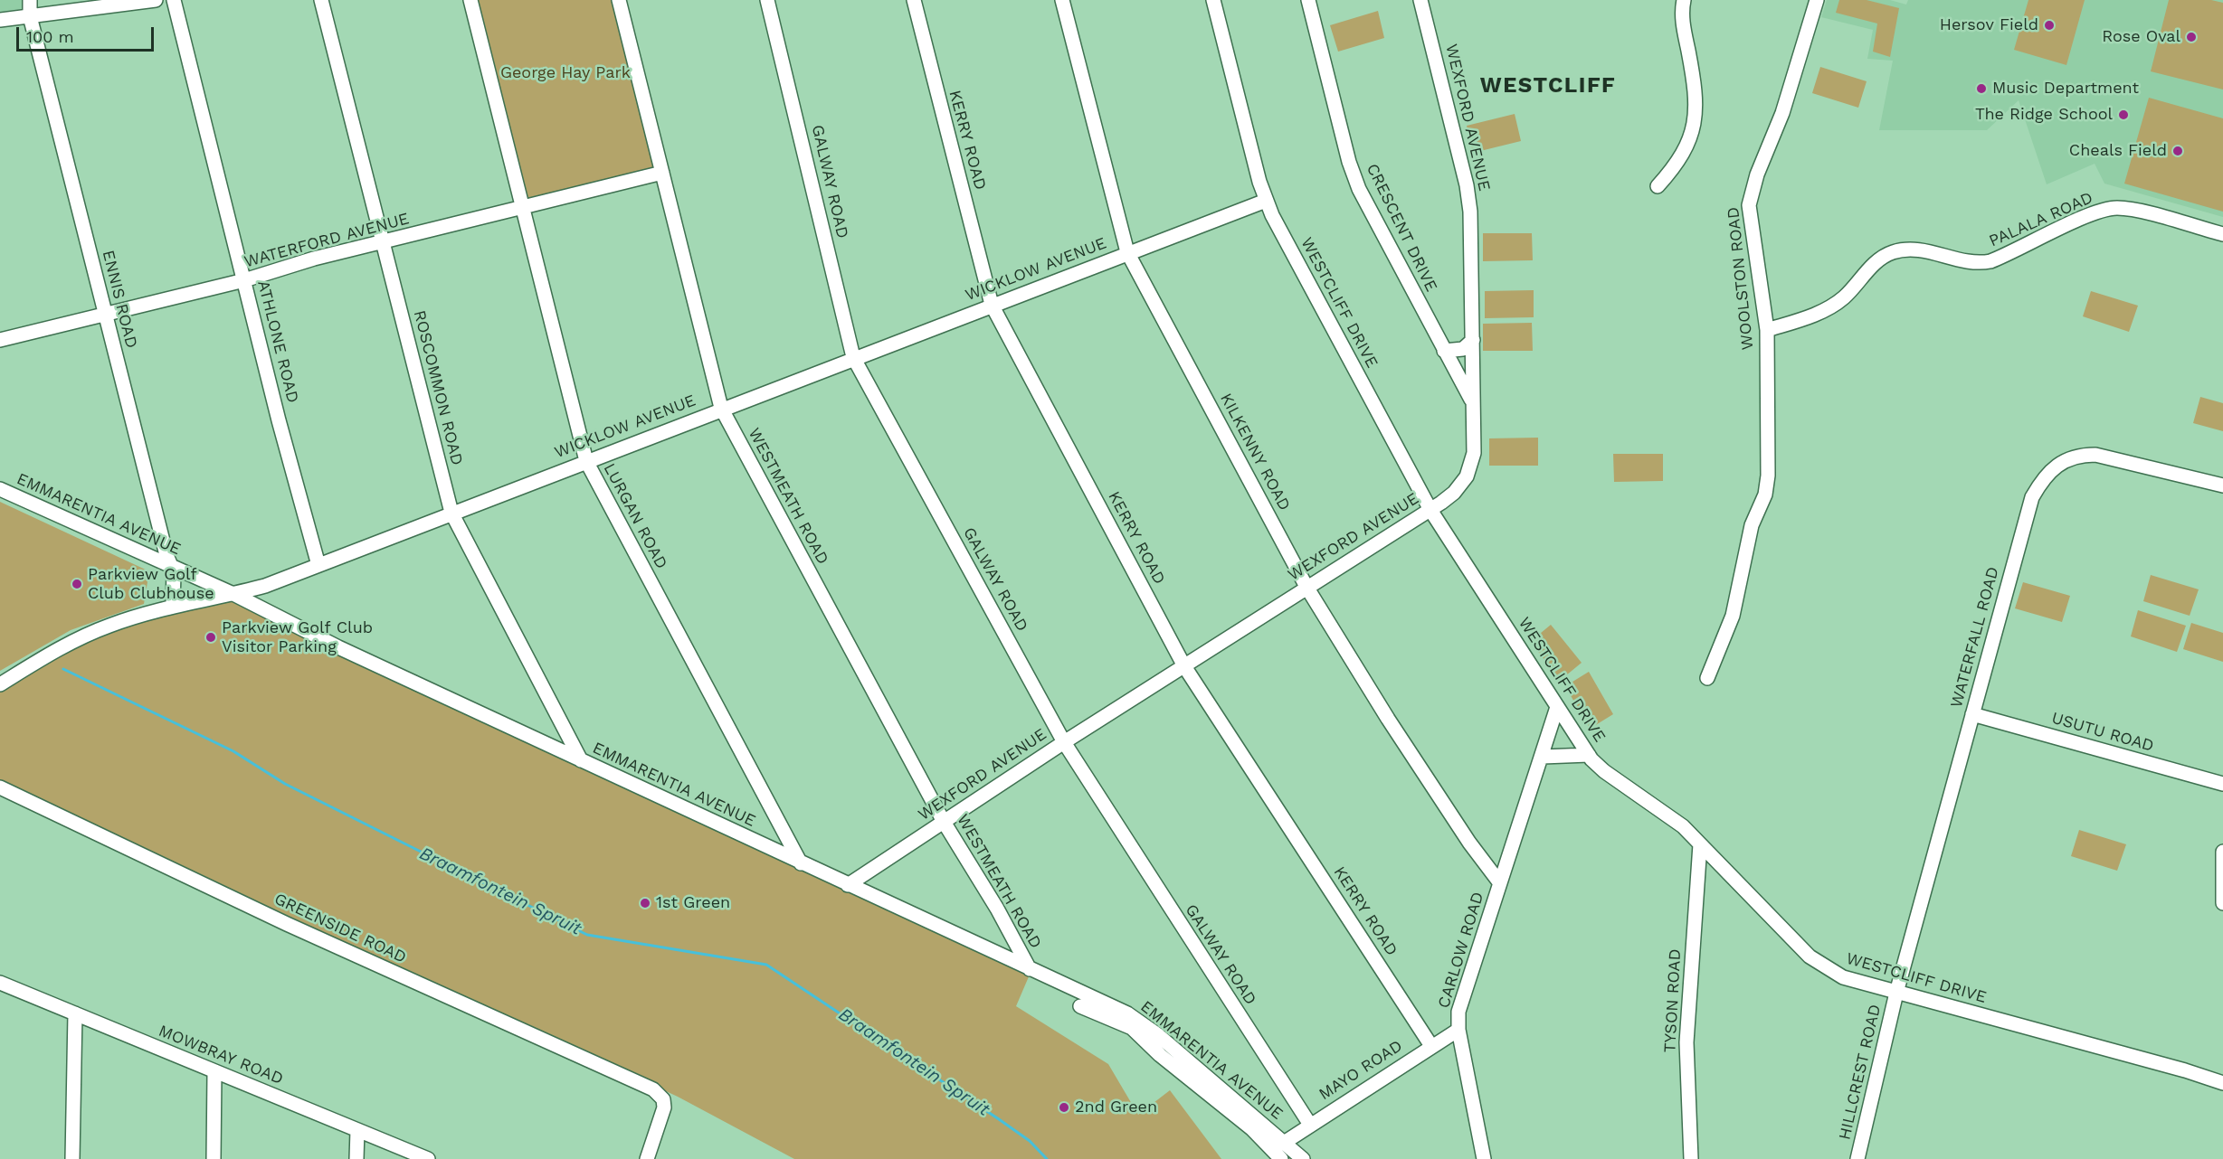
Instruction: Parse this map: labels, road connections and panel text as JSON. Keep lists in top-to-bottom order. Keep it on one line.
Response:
{"streets":{"street":["WEXFORD AVENUE","KERRY ROAD","GALWAY ROAD","PALALA ROAD","CRESCENT DRIVE","WATERFORD AVENUE","WICKLOW AVENUE","WOOLSTON ROAD","ENNIS ROAD","WESTCLIFF DRIVE","ATHLONE ROAD","ROSCOMMON ROAD","KILKENNY ROAD","WESTMEATH ROAD","EMMARENTIA AVENUE","LURGAN ROAD","WATERFALL ROAD","USUTU ROAD","GREENSIDE ROAD","CARLOW ROAD","TYSON ROAD","MOWBRAY ROAD","MAYO ROAD","HILLCREST ROAD"]},"crossings":[["WEXFORD AVENUE","KERRY ROAD"],["WEXFORD AVENUE","GALWAY ROAD"],["WEXFORD AVENUE","CRESCENT DRIVE"],["WEXFORD AVENUE","WESTCLIFF DRIVE"],["WEXFORD AVENUE","KILKENNY ROAD"],["WEXFORD AVENUE","WESTMEATH ROAD"],["WEXFORD AVENUE","EMMARENTIA AVENUE"],["KERRY ROAD","WICKLOW AVENUE"],["KERRY ROAD","MAYO ROAD"],["GALWAY ROAD","WICKLOW AVENUE"],["GALWAY ROAD","MAYO ROAD"],["PALALA ROAD","WOOLSTON ROAD"],["WATERFORD AVENUE","ENNIS ROAD"],["WATERFORD AVENUE","ATHLONE ROAD"],["WATERFORD AVENUE","ROSCOMMON ROAD"],["WATERFORD AVENUE","WESTMEATH ROAD"],["WATERFORD AVENUE","LURGAN ROAD"],["WICKLOW AVENUE","ENNIS ROAD"],["WICKLOW AVENUE","WESTCLIFF DRIVE"],["WICKLOW AVENUE","ATHLONE ROAD"],["WICKLOW AVENUE","ROSCOMMON ROAD"],["WICKLOW AVENUE","KILKENNY ROAD"],["WICKLOW AVENUE","WESTMEATH ROAD"],["WICKLOW AVENUE","EMMARENTIA AVENUE"],["WICKLOW AVENUE","LURGAN ROAD"],["ENNIS ROAD","EMMARENTIA AVENUE"],["WESTCLIFF DRIVE","WATERFALL ROAD"],["WESTCLIFF DRIVE","CARLOW ROAD"],["WESTCLIFF DRIVE","TYSON ROAD"],["WESTCLIFF DRIVE","HILLCREST ROAD"],["ROSCOMMON ROAD","EMMARENTIA AVENUE"],["KILKENNY ROAD","CARLOW ROAD"],["WESTMEATH ROAD","EMMARENTIA AVENUE"],["EMMARENTIA AVENUE","LURGAN ROAD"],["EMMARENTIA AVENUE","MAYO ROAD"],["WATERFALL ROAD","USUTU ROAD"],["WATERFALL ROAD","HILLCREST ROAD"],["CARLOW ROAD","MAYO ROAD"]],"districts":["WESTCLIFF"],"water":["Braamfontein Spruit"],"parks":["George Hay Park"],"places":["Hersov Field","Rose Oval","Music Department","The Ridge School","Cheals Field","Parkview Golf Club Clubhouse","Parkview Golf Club Visitor Parking","1st Green","2nd Green"],"scale_bar":"100 m"}
